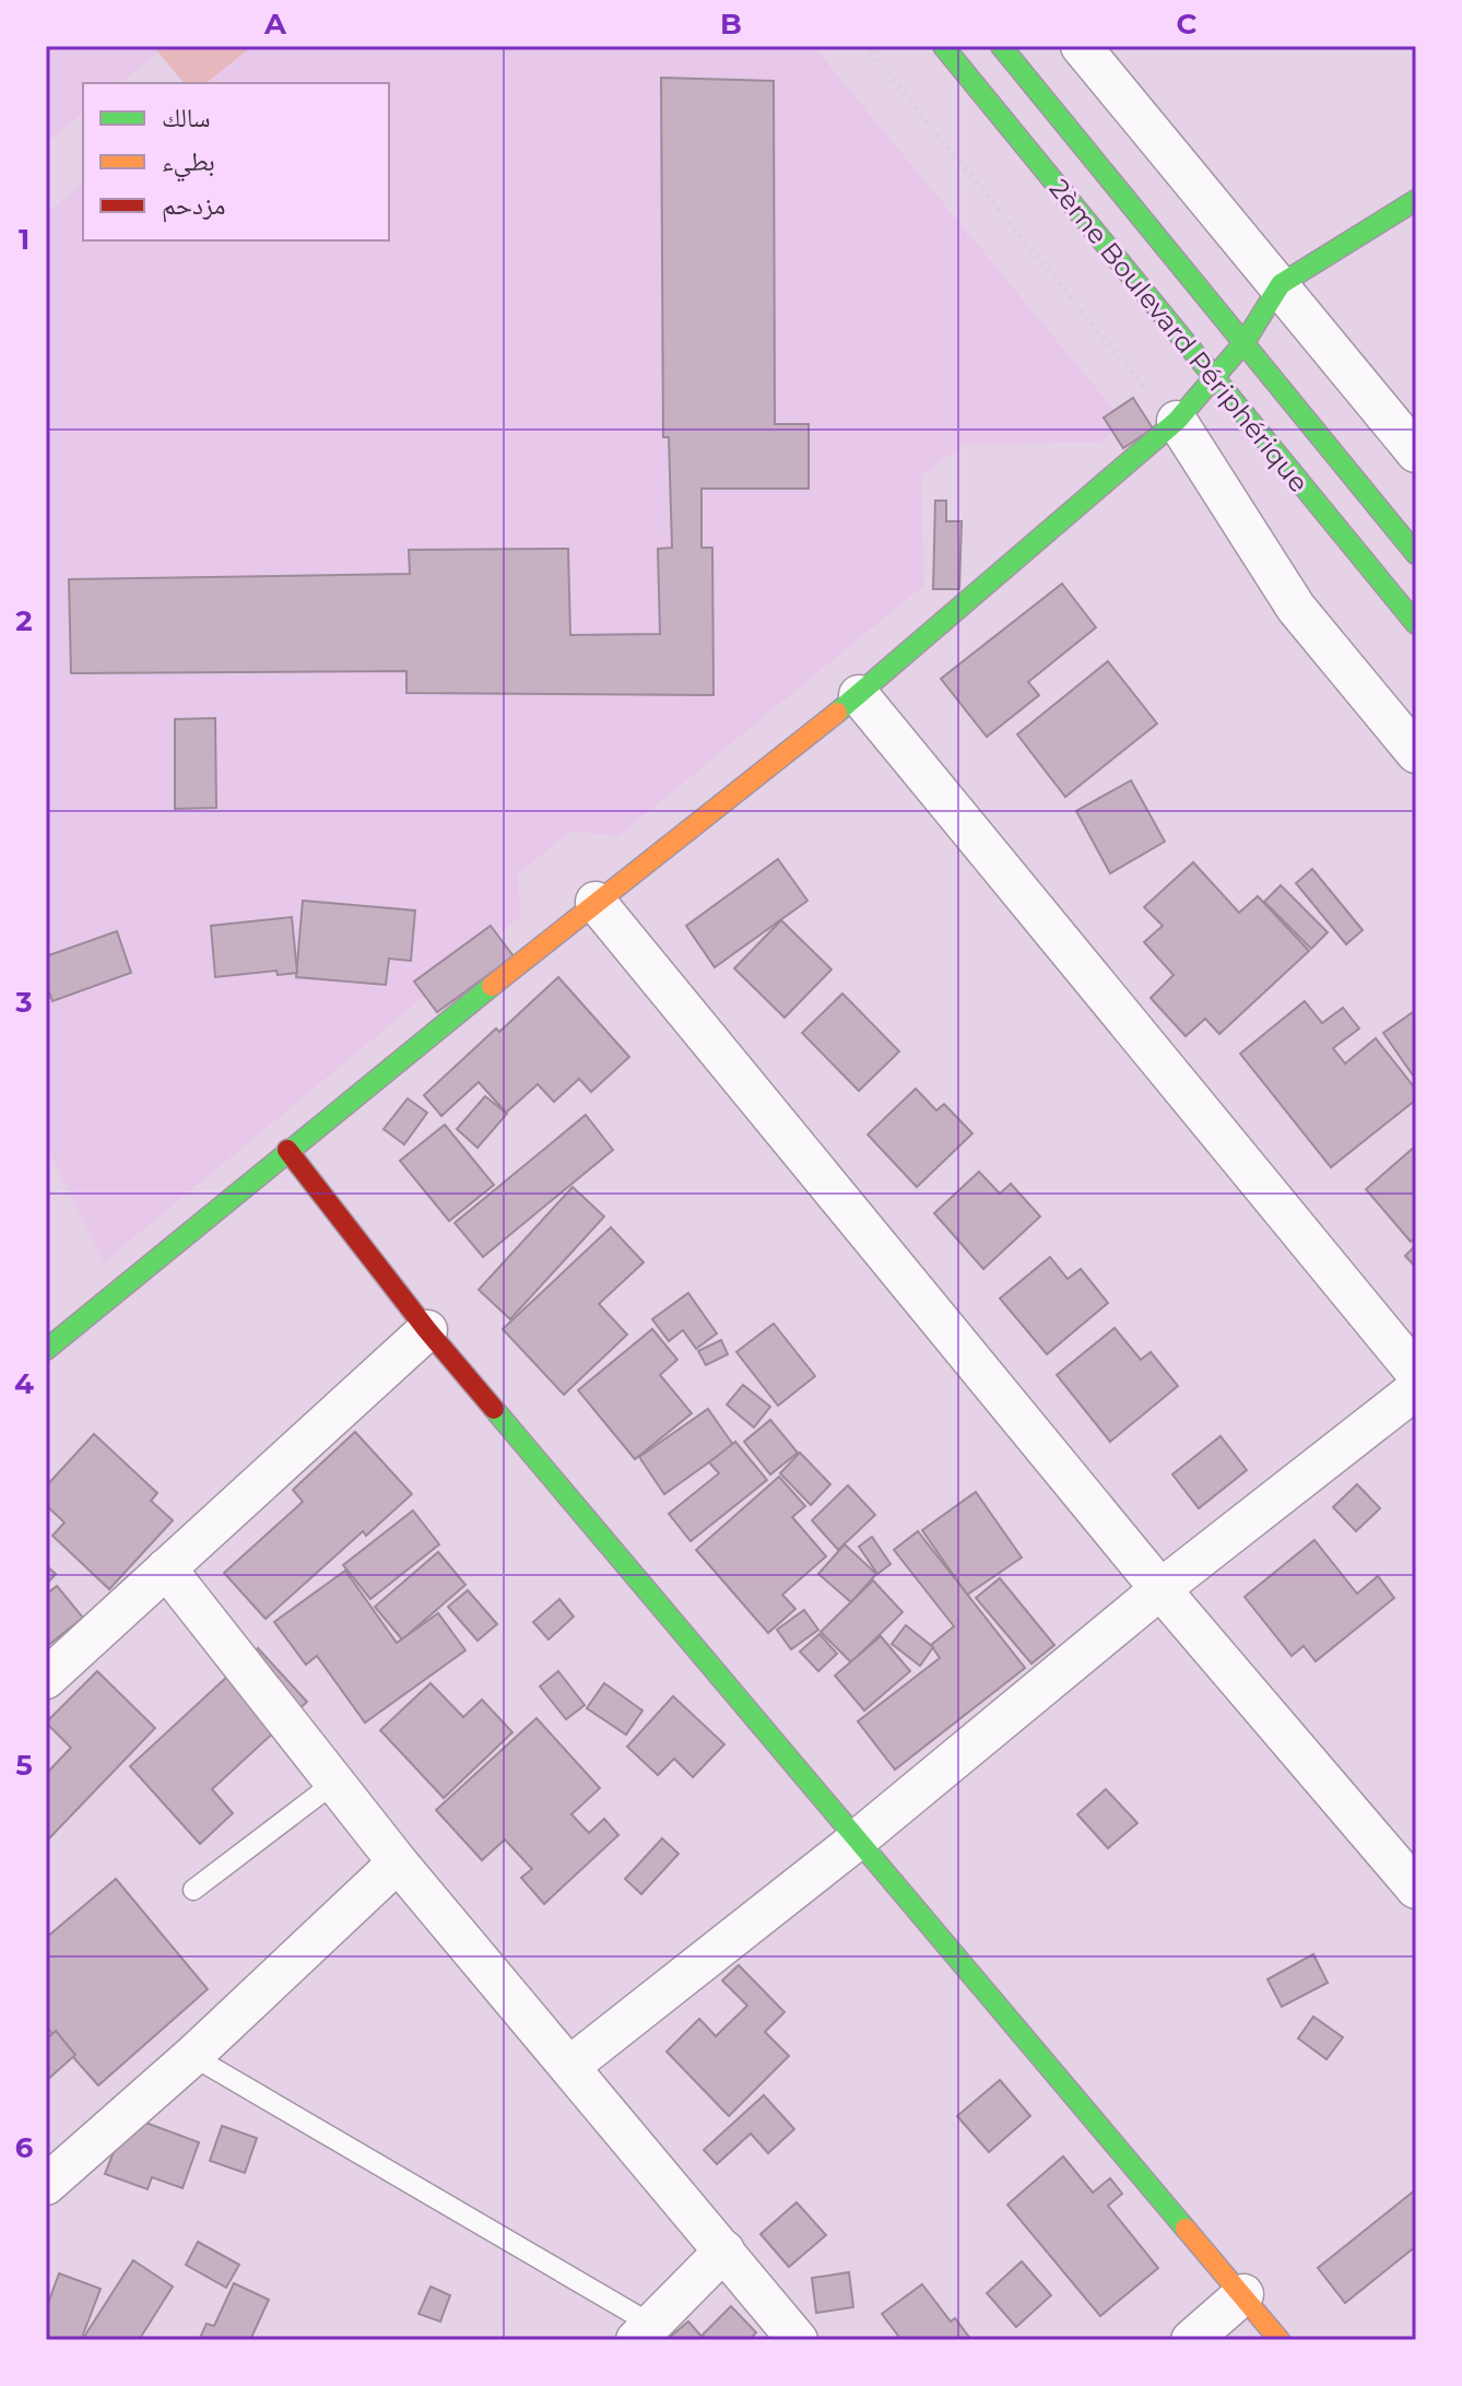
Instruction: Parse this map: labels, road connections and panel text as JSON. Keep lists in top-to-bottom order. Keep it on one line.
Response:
{"streets":{"street":["2ème Boulevard Périphérique"]},"legend":["سالك","بطيء","مزدحم"],"grid":{"columns":["A","B","C"],"rows":["1","2","3","4","5","6"]}}
